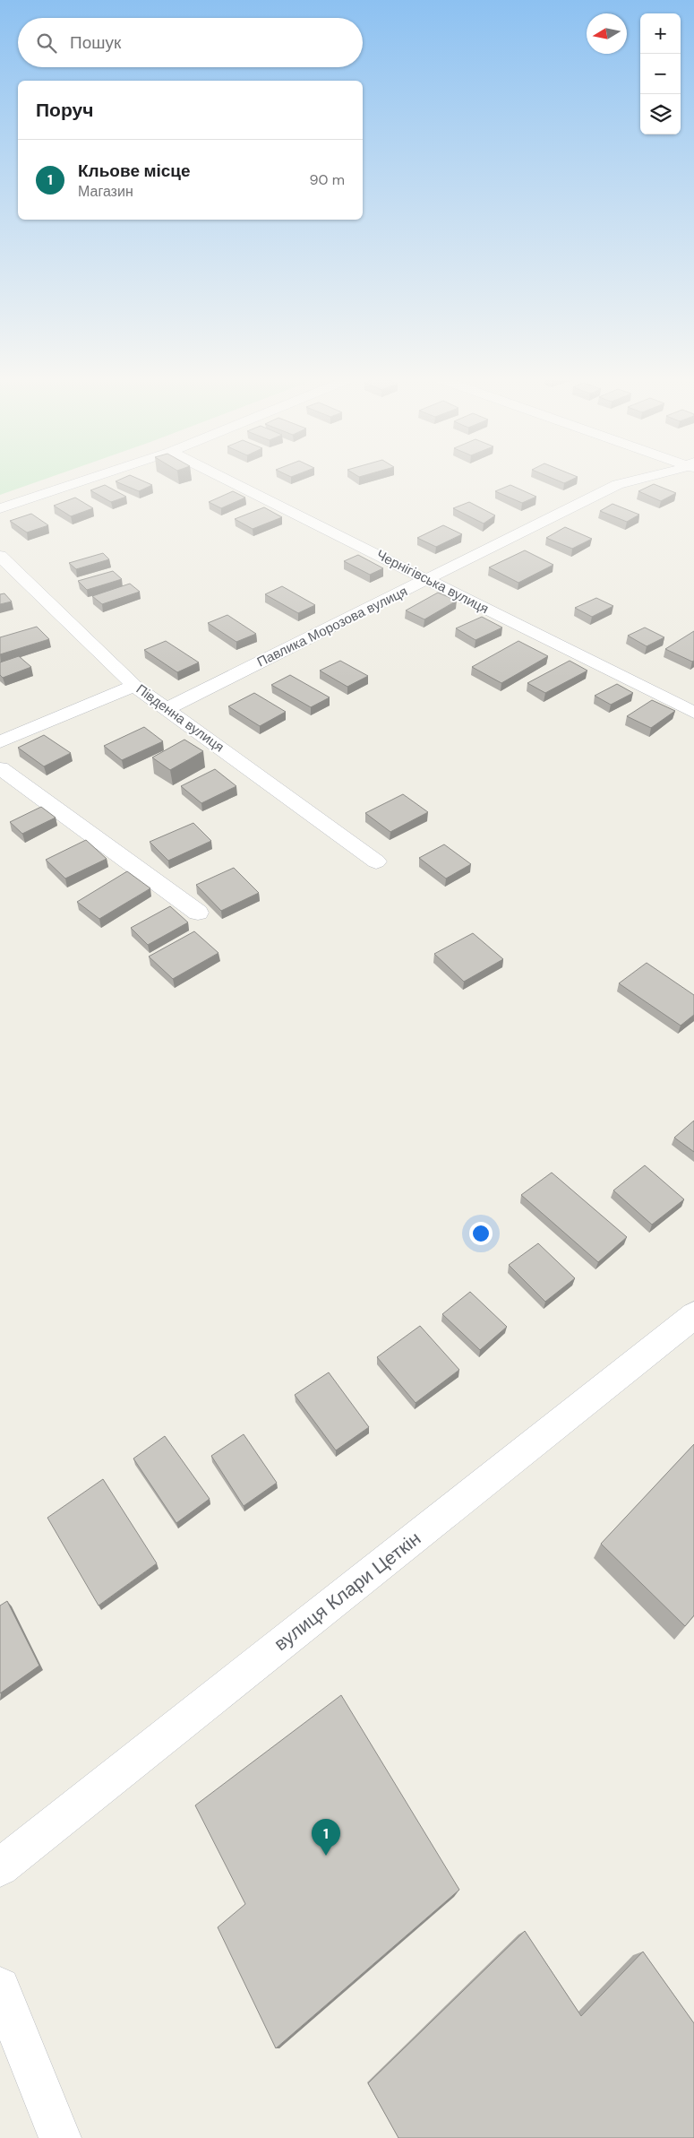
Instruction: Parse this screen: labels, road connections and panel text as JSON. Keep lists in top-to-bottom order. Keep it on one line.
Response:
{"streets":{"street":["Чернігівська вулиця","Павлика Морозова вулиця","Південна вулиця","вулиця Клари Цеткін"]},"crossings":[["Чернігівська вулиця","Павлика Морозова вулиця"],["Павлика Морозова вулиця","Південна вулиця"]],"north":"left","page":{"map_buttons":["+","−"],"search":"Пошук","heading":"Поруч","list":[{"mark":"1","name":"Кльове місце","note":"Магазин","value":"90 m"}],"pins":"1"}}
